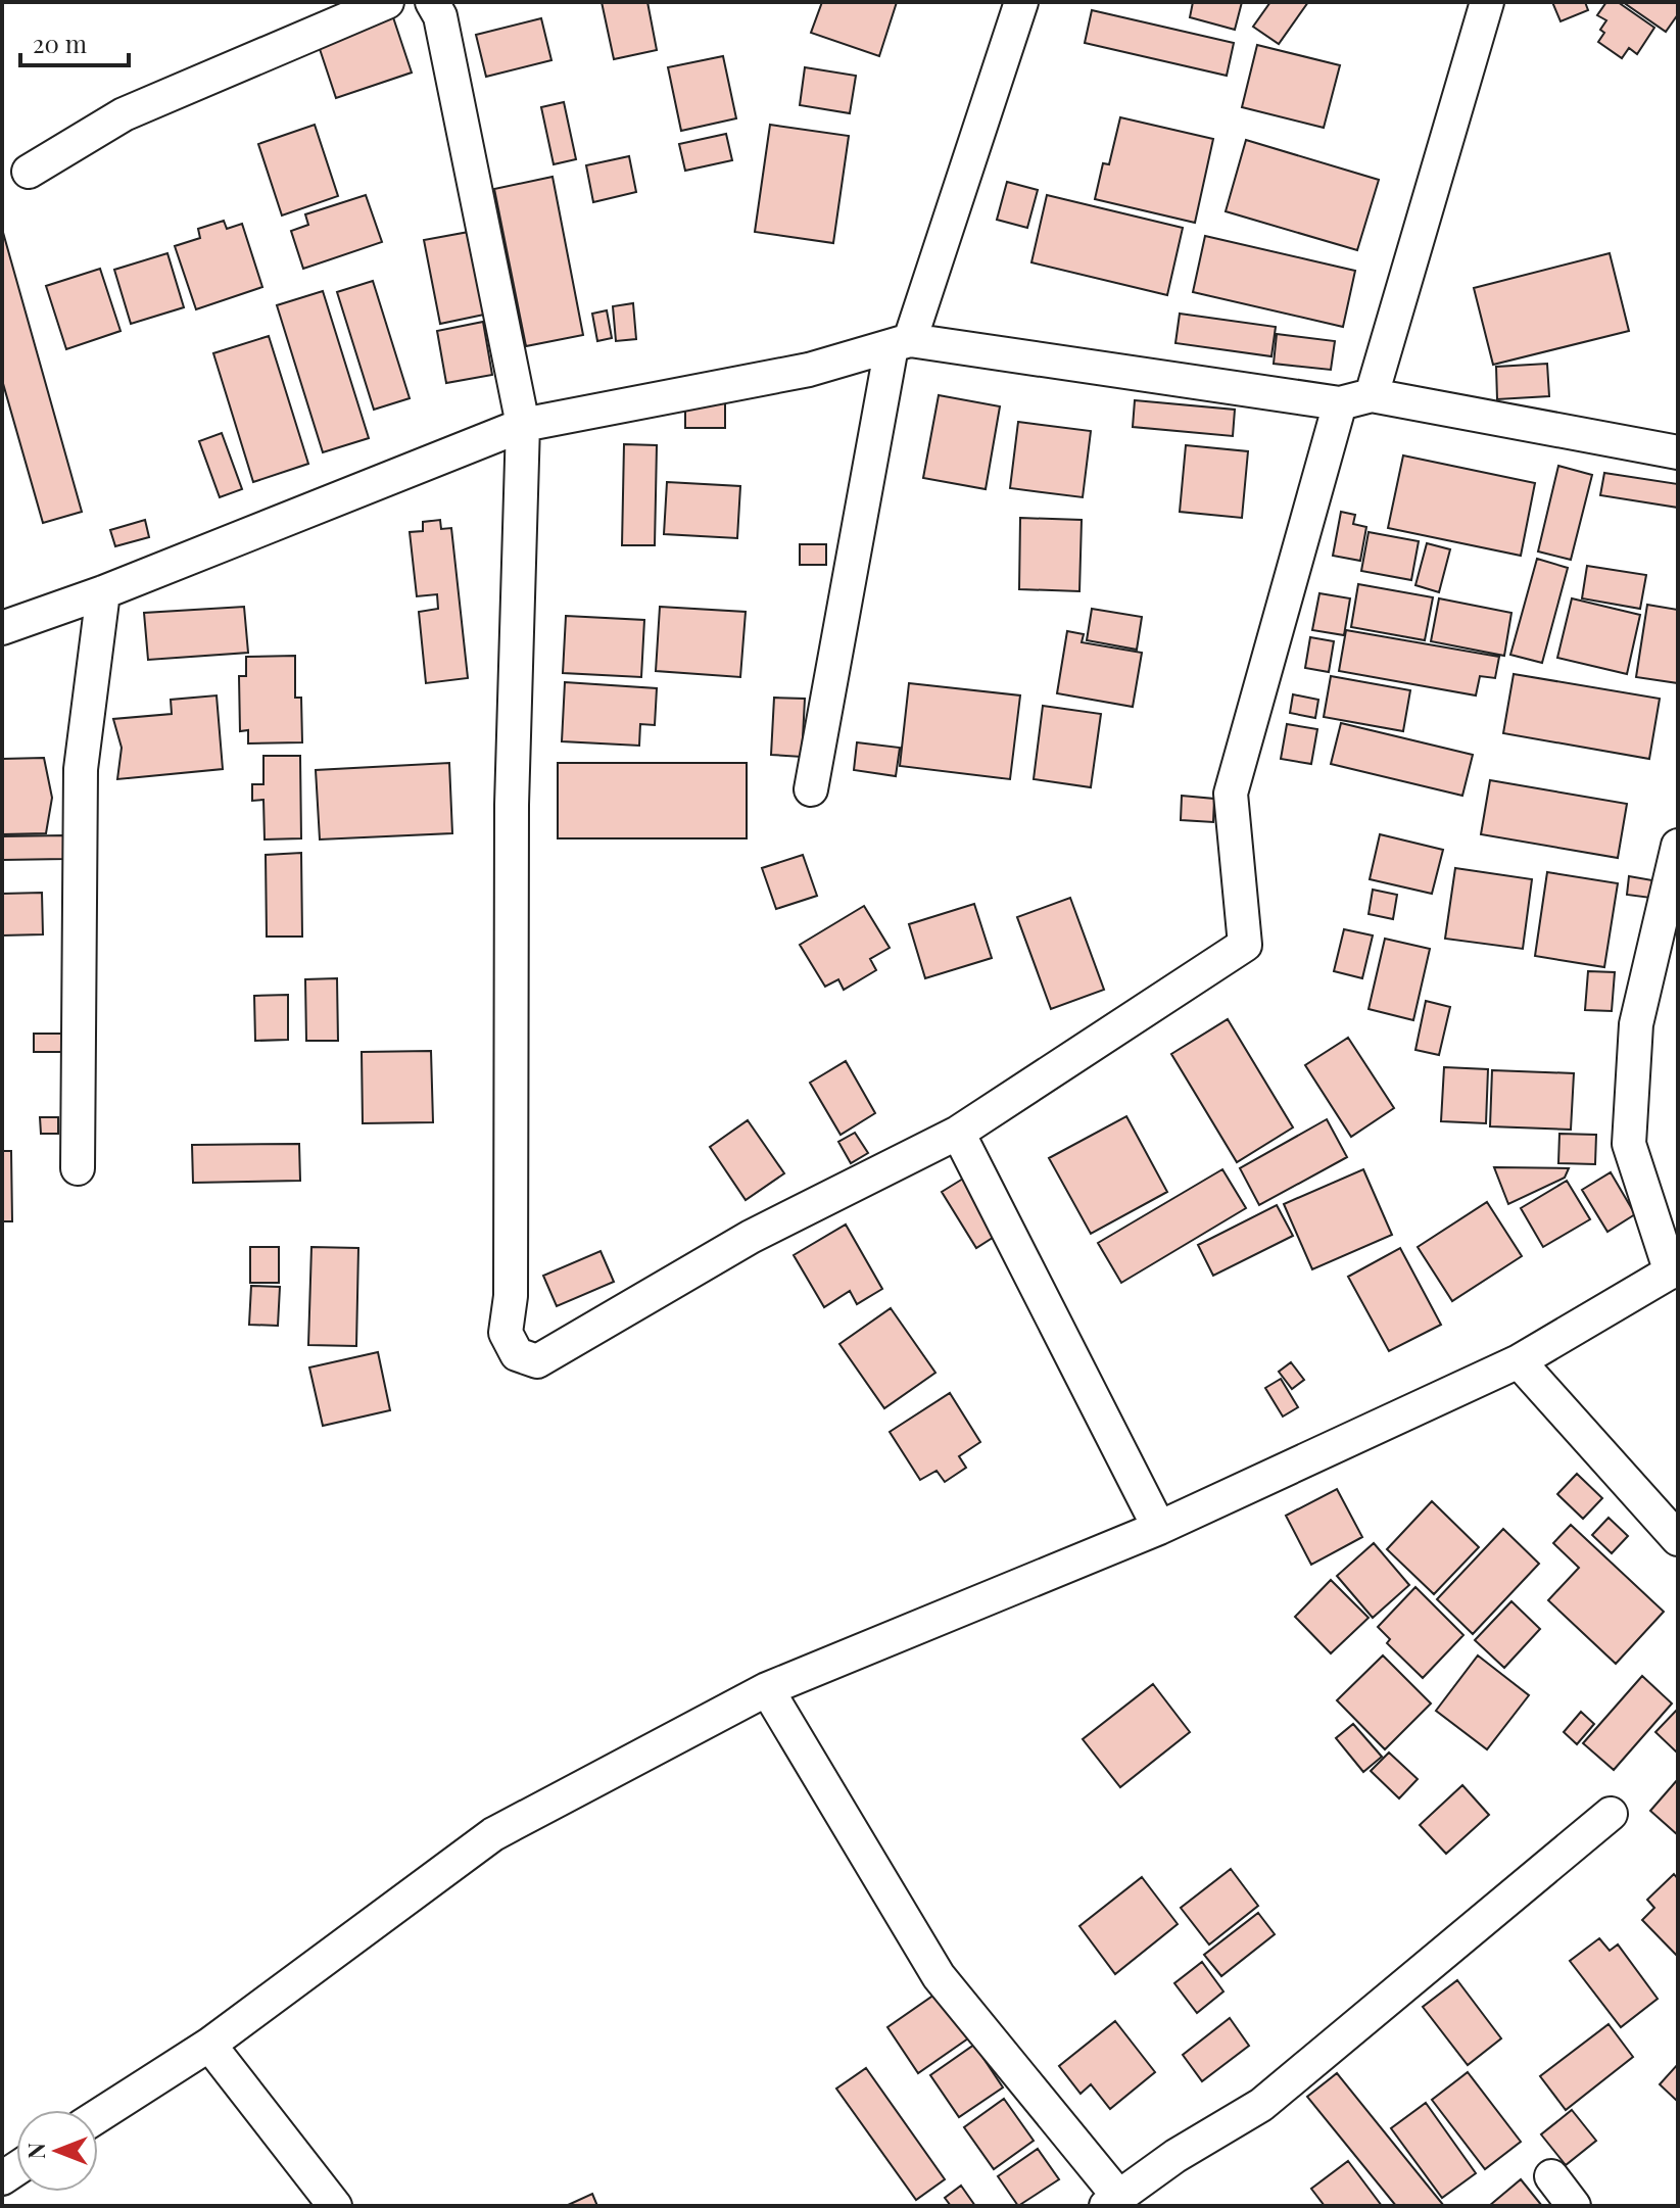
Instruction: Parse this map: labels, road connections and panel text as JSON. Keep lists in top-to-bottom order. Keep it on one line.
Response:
{"scale_bar":"20 m","north":"left"}
